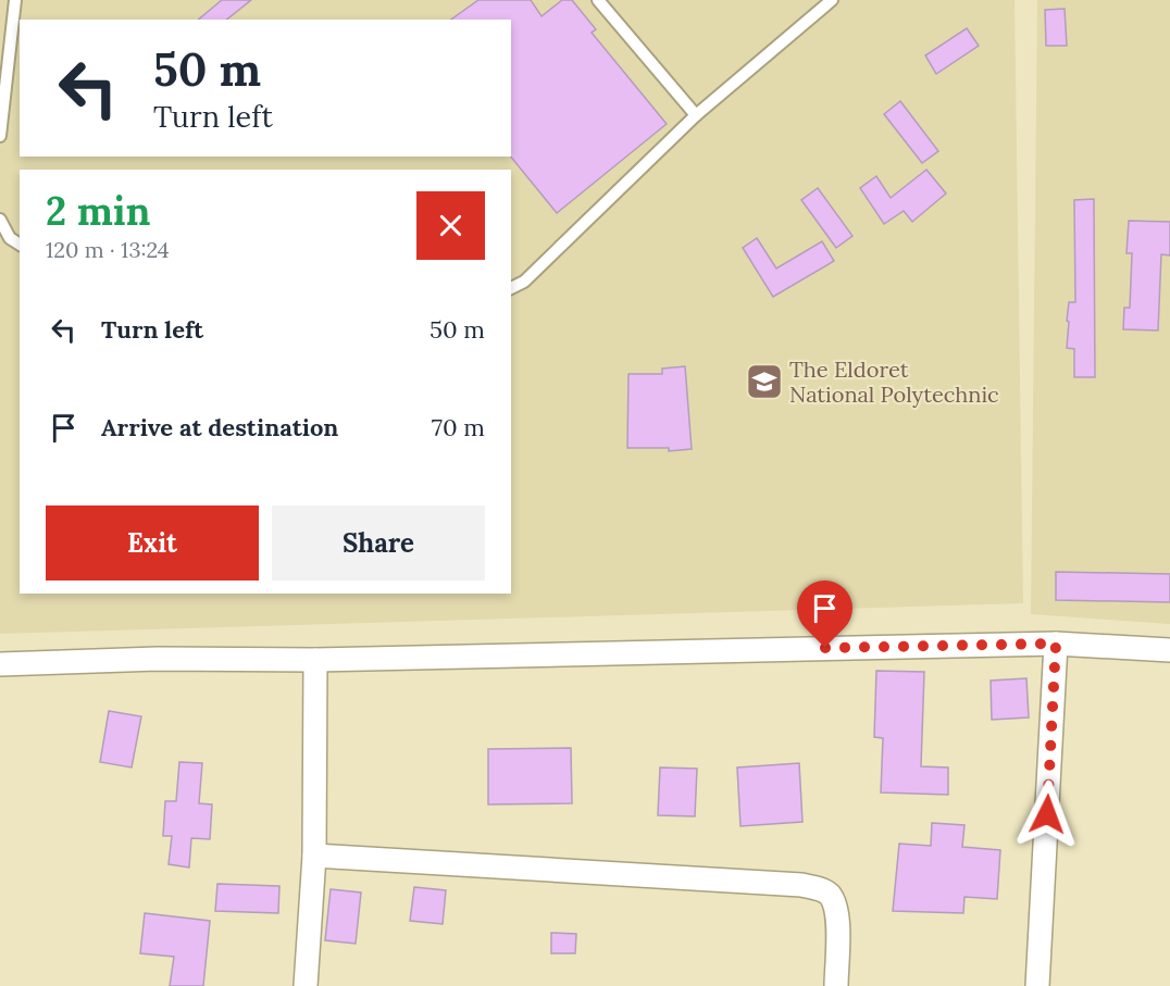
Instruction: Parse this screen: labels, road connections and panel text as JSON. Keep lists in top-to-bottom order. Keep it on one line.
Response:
{"places":{"school or university":["The Eldoret National Polytechnic"]},"page":{"turn":["50 m","Turn left"],"heading":["2 min","120 m · 13:24"],"list":[{"name":"Turn left","value":"50 m"},{"name":"Arrive at destination","value":"70 m"}],"buttons":["Exit","Share"]}}
